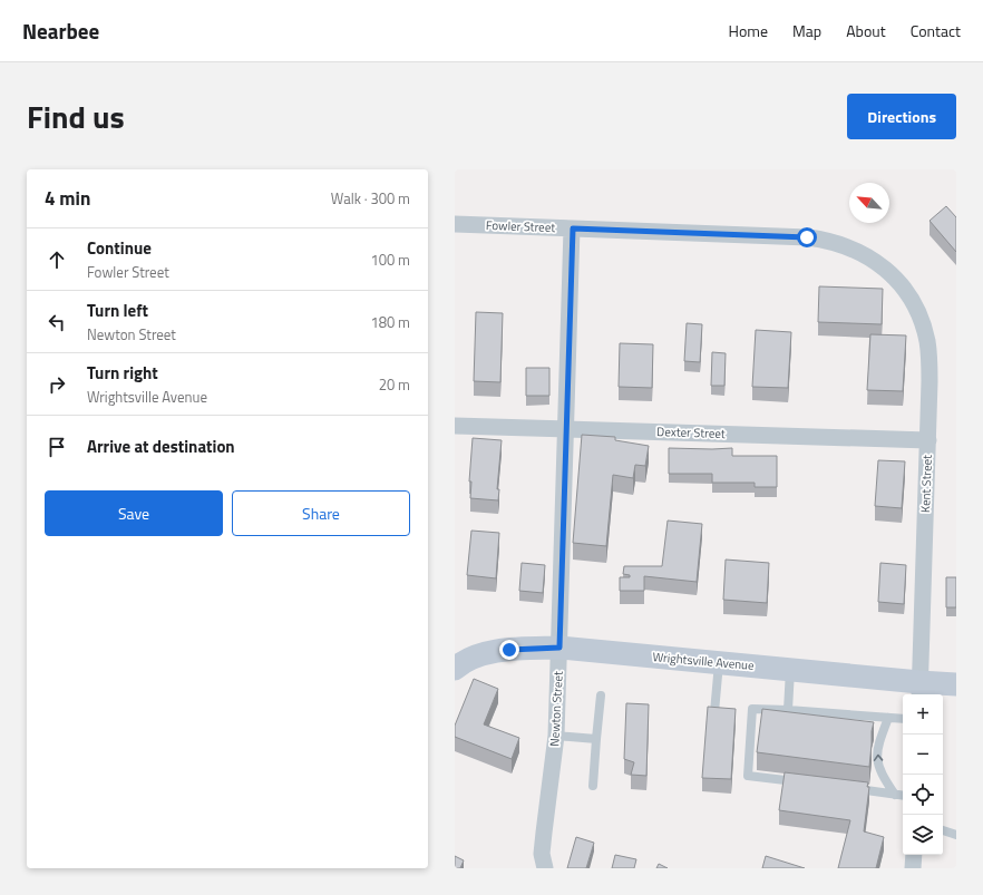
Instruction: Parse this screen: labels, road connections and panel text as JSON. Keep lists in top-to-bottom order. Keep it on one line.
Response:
{"streets":{"street":["Fowler Street","Dexter Street","Kent Street","Wrightsville Avenue","Newton Street"]},"crossings":[["Fowler Street","Kent Street"],["Fowler Street","Newton Street"],["Dexter Street","Kent Street"],["Dexter Street","Newton Street"],["Kent Street","Wrightsville Avenue"],["Wrightsville Avenue","Newton Street"]],"north":"top left","page":{"header":"Nearbee","nav":["Home","Map","About","Contact"],"title":"Find us","buttons":["Directions",["Save","Share"]],"heading":["4 min","Walk · 300 m"],"list":[["Continue","Fowler Street","100 m"],["Turn left","Newton Street","180 m"],["Turn right","Wrightsville Avenue","20 m"],"Arrive at destination"],"map_buttons":["+","−"]}}
